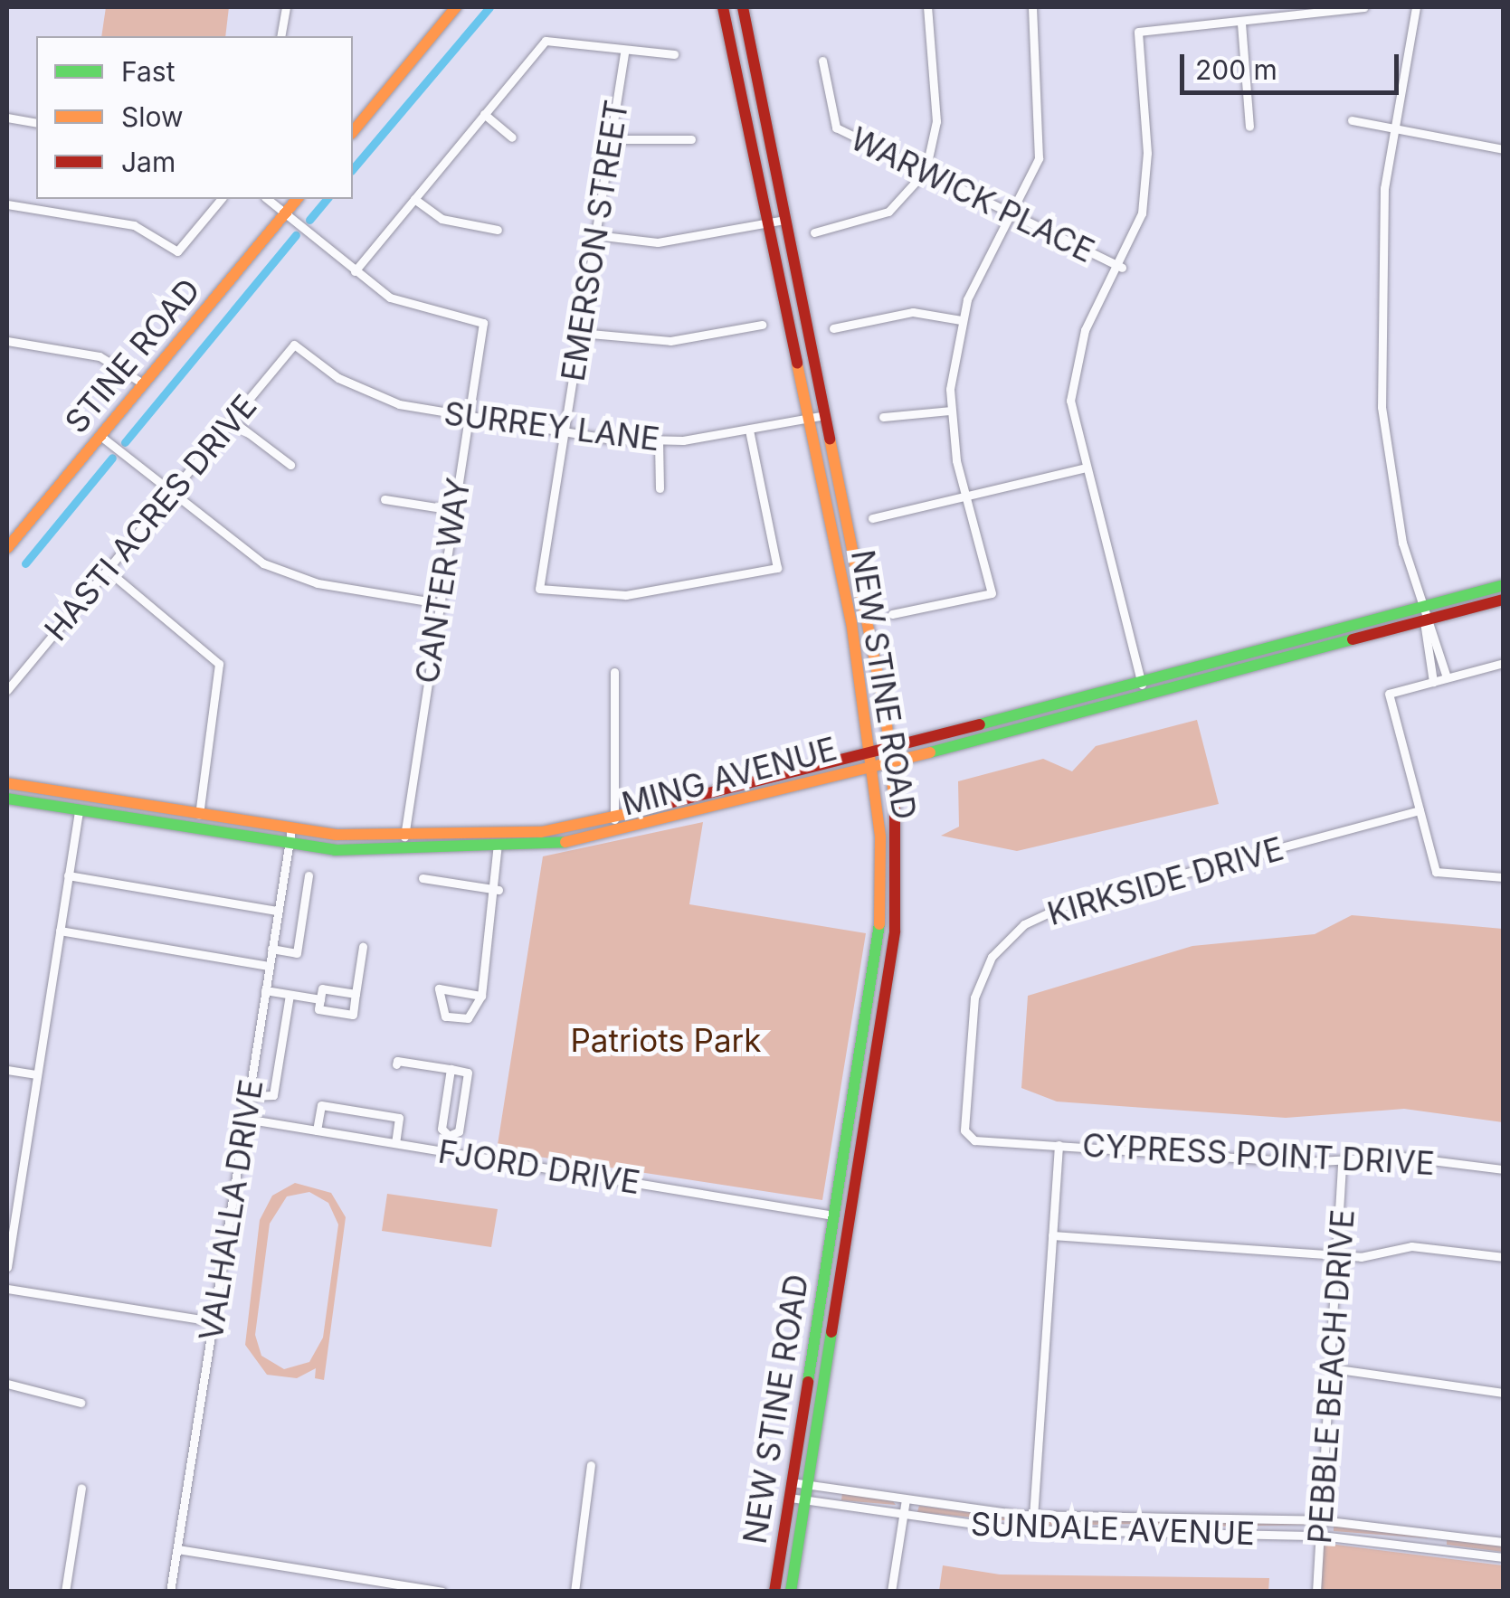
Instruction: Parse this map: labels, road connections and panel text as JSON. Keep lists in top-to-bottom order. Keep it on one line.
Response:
{"streets":{"main road":["STINE ROAD","NEW STINE ROAD","MING AVENUE"],"street":["WARWICK PLACE","EMERSON STREET","SURREY LANE","HASTI ACRES DRIVE","CANTER WAY","KIRKSIDE DRIVE","CYPRESS POINT DRIVE","FJORD DRIVE","VALHALLA DRIVE","PEBBLE BEACH DRIVE","SUNDALE AVENUE"]},"crossings":[["EMERSON STREET","SURREY LANE"],["SURREY LANE","HASTI ACRES DRIVE"],["SURREY LANE","CANTER WAY"],["SURREY LANE","NEW STINE ROAD"],["CANTER WAY","MING AVENUE"],["NEW STINE ROAD","MING AVENUE"],["NEW STINE ROAD","FJORD DRIVE"],["NEW STINE ROAD","SUNDALE AVENUE"],["MING AVENUE","VALHALLA DRIVE"],["KIRKSIDE DRIVE","CYPRESS POINT DRIVE"],["CYPRESS POINT DRIVE","PEBBLE BEACH DRIVE"],["FJORD DRIVE","VALHALLA DRIVE"],["PEBBLE BEACH DRIVE","SUNDALE AVENUE"]],"parks":["Patriots Park"],"legend":["Fast","Slow","Jam"],"scale_bar":"200 m"}
